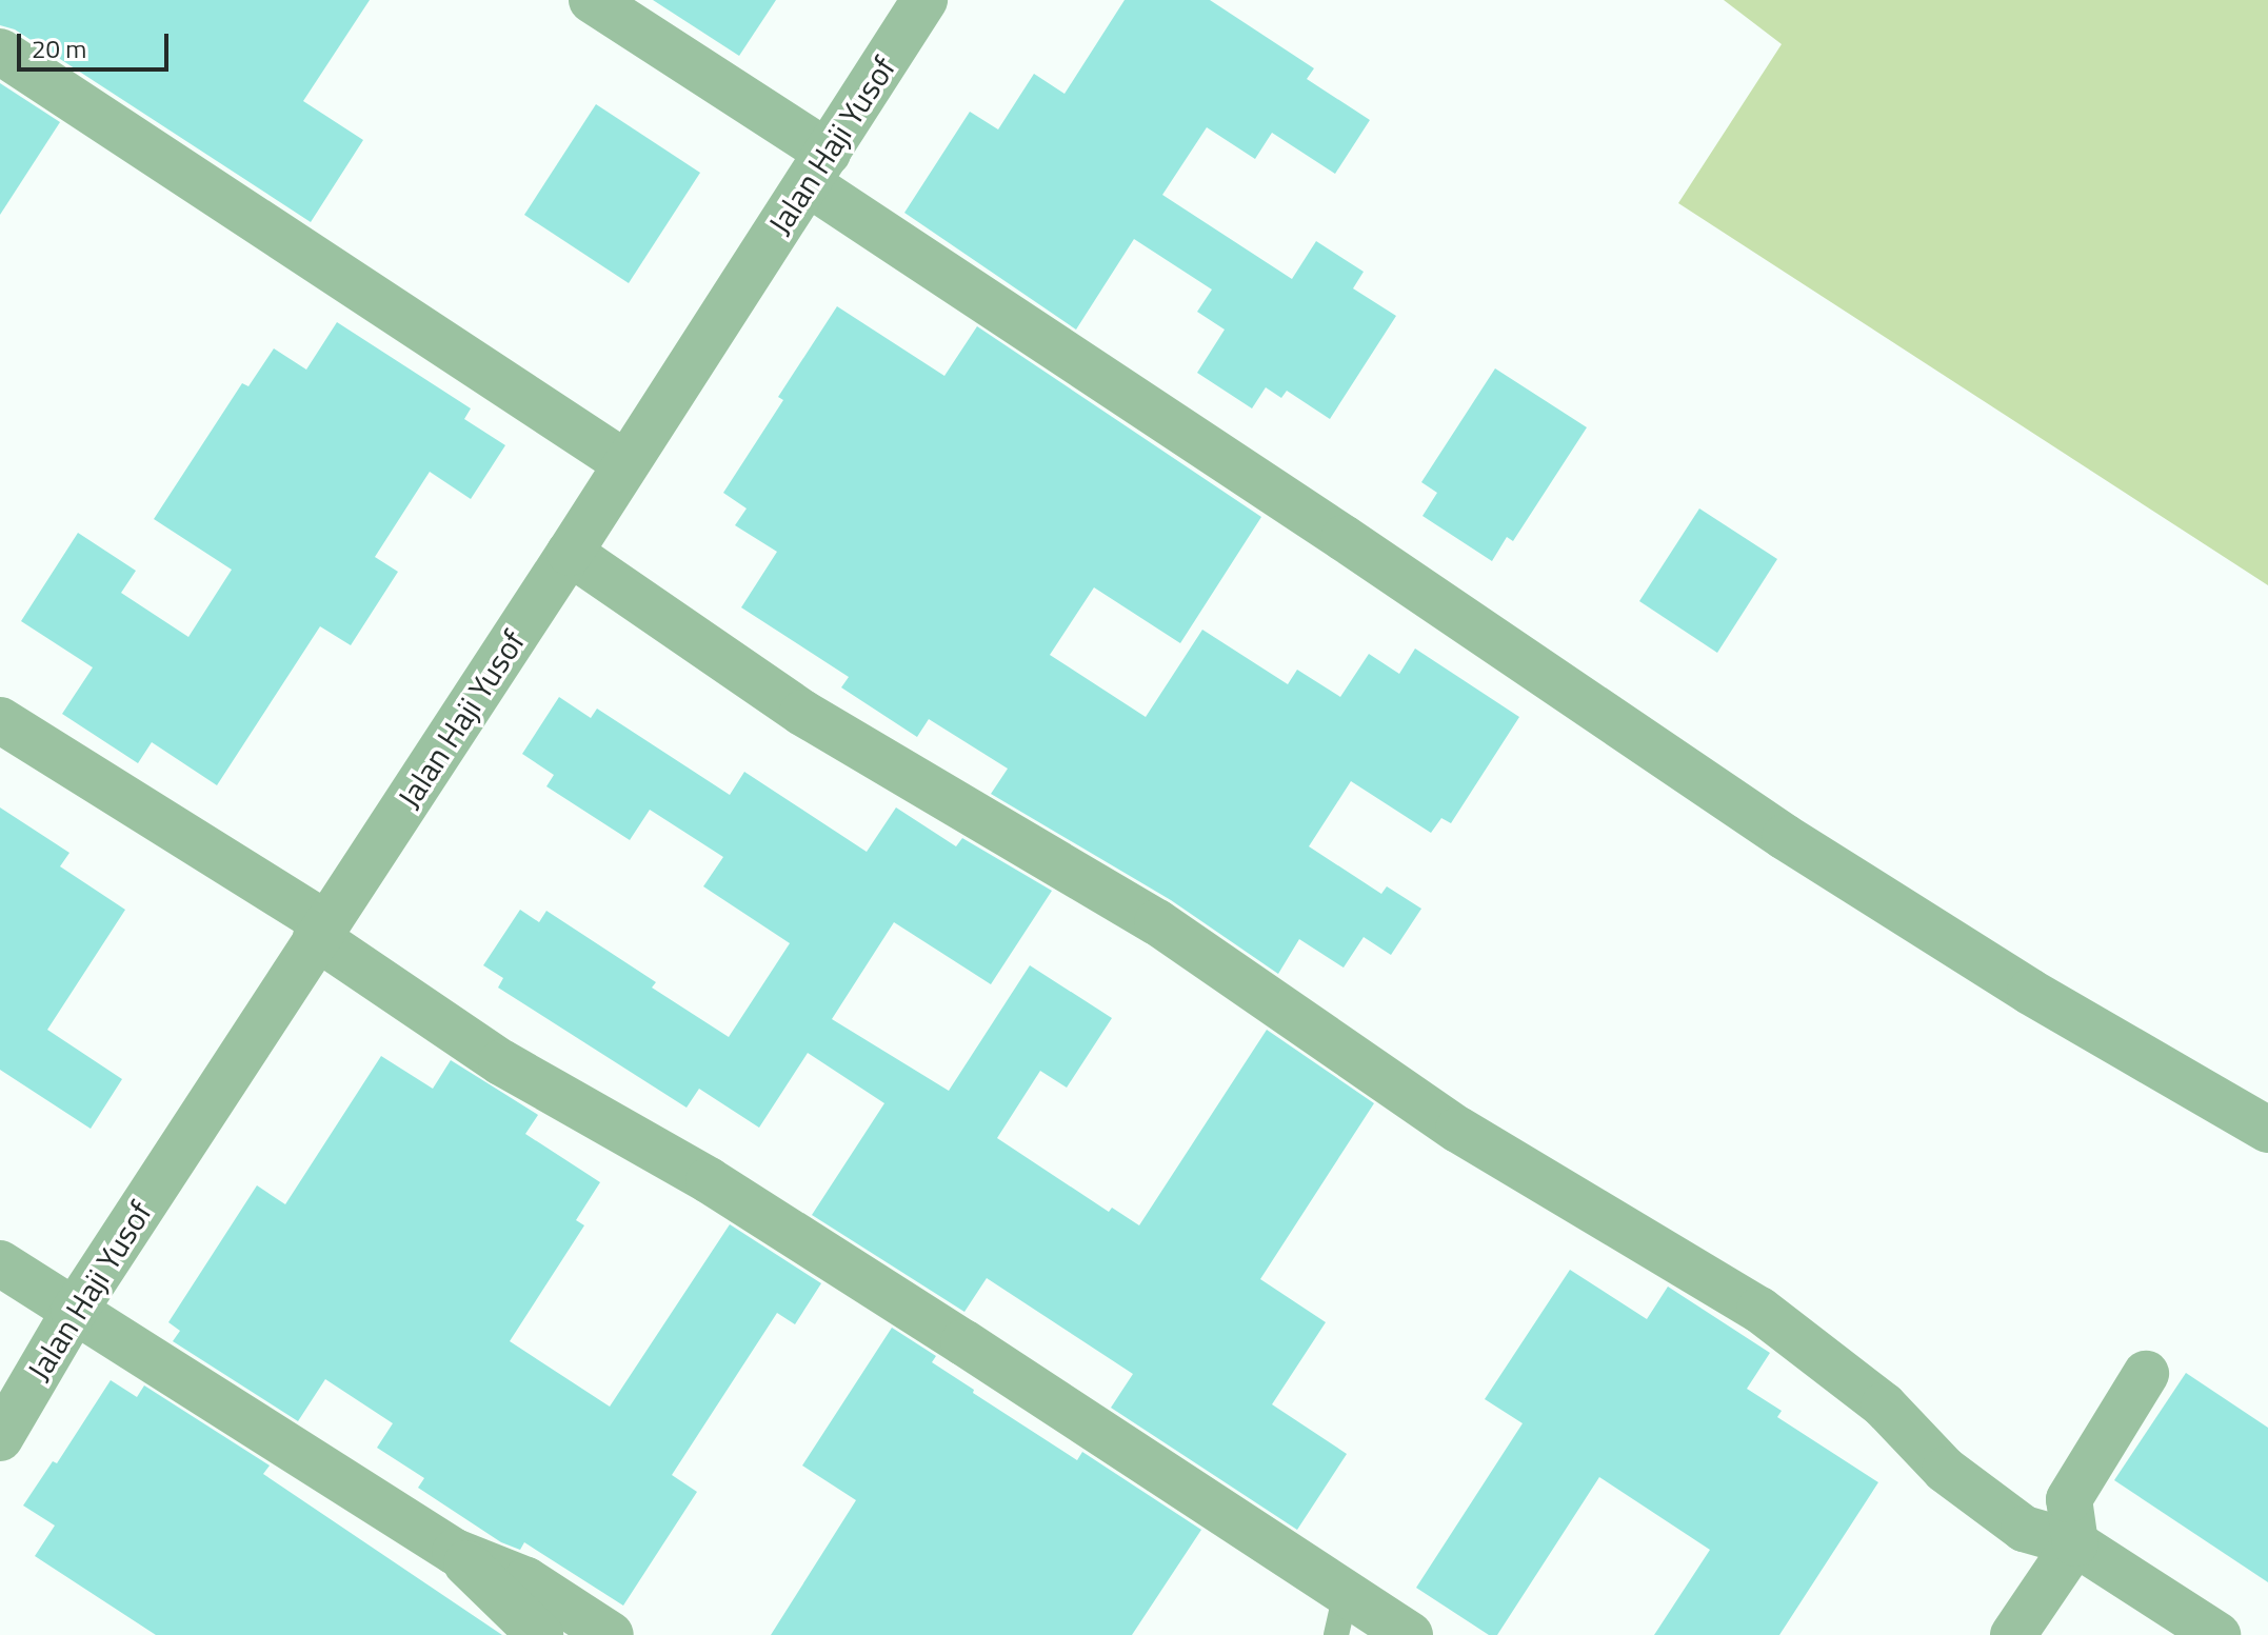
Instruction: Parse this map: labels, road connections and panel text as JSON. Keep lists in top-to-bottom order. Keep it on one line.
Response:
{"streets":{"street":["Jalan Haji Yusof"]},"scale_bar":"20 m"}
